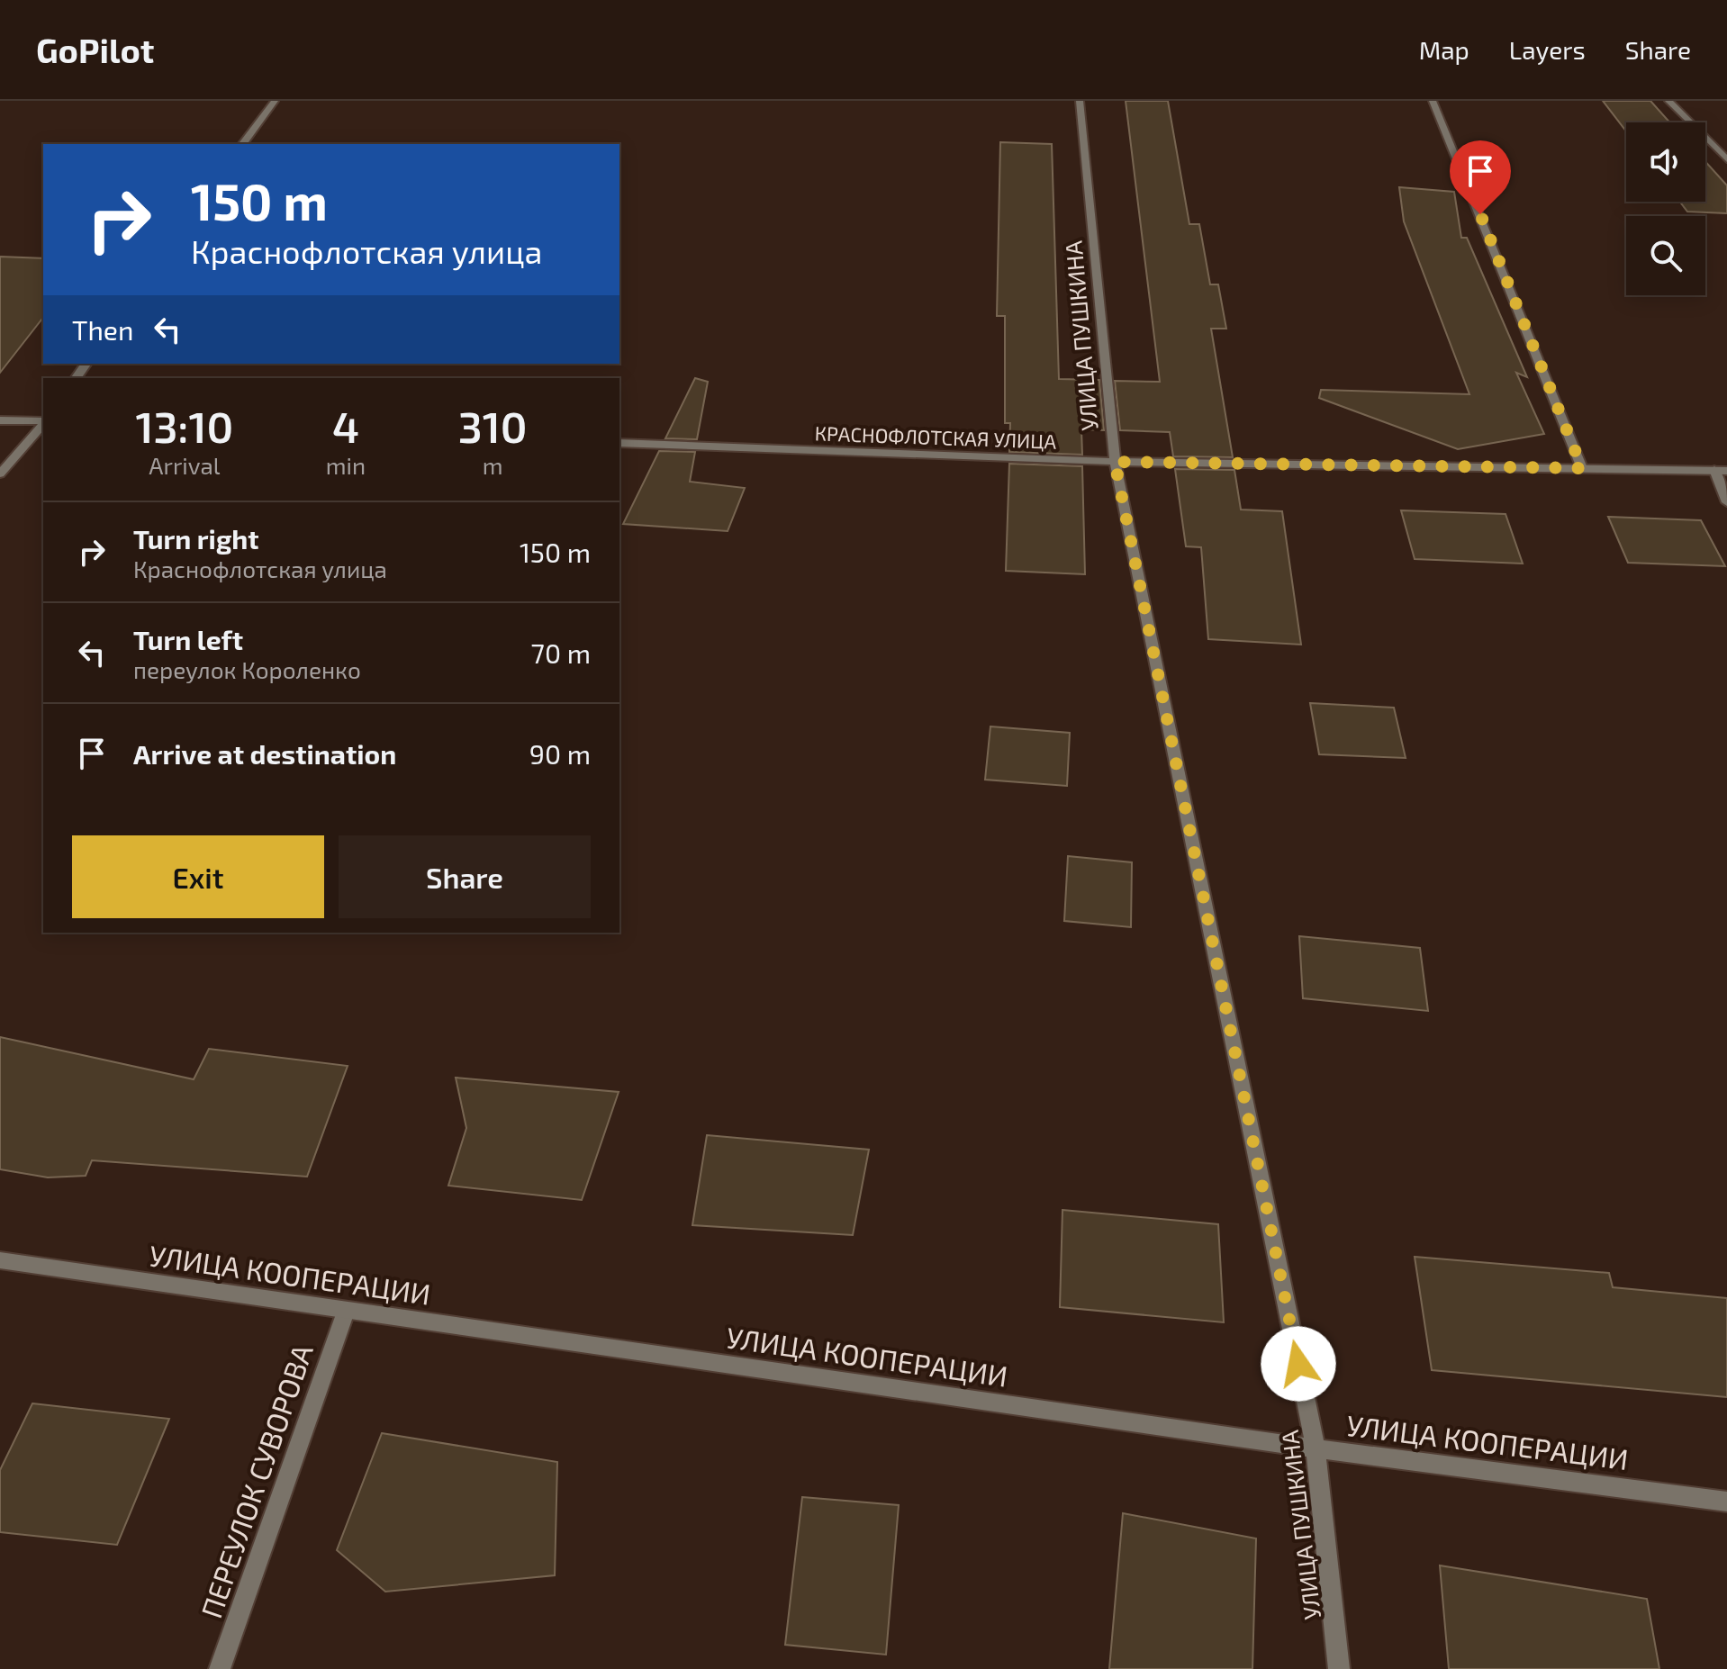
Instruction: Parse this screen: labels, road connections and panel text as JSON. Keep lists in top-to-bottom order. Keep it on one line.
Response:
{"streets":{"street":["УЛИЦА ПУШКИНА","КРАСНОФЛОТСКАЯ УЛИЦА","УЛИЦА КООПЕРАЦИИ","ПЕРЕУЛОК СУВОРОВА"]},"crossings":[["УЛИЦА ПУШКИНА","КРАСНОФЛОТСКАЯ УЛИЦА"],["УЛИЦА ПУШКИНА","УЛИЦА КООПЕРАЦИИ"],["УЛИЦА КООПЕРАЦИИ","ПЕРЕУЛОК СУВОРОВА"]],"page":{"header":"GoPilot","nav":["Map","Layers","Share"],"turn":["150 m","Краснофлотская улица"],"then":"Then","eta":["13:10","Arrival","4","min","310","m"],"list":[{"name":"Turn right","note":"Краснофлотская улица","value":"150 m"},{"name":"Turn left","note":"переулок Короленко","value":"70 m"},{"name":"Arrive at destination","value":"90 m"}],"buttons":["Exit","Share"]}}
